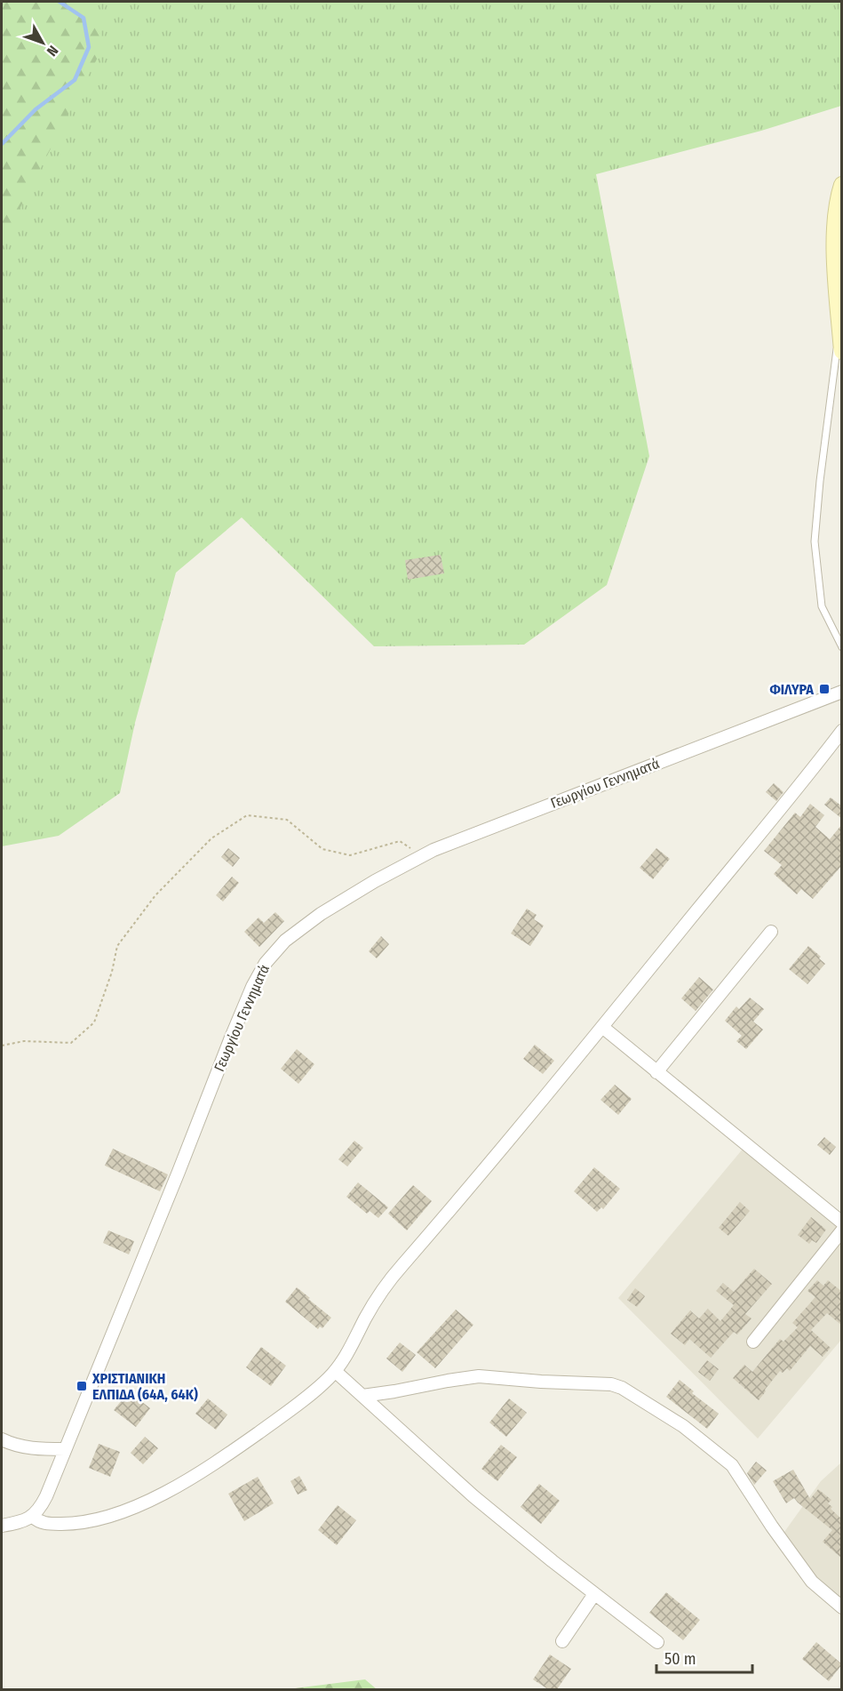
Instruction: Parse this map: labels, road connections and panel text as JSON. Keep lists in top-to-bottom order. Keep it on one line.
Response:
{"streets":{"street":["Γεωργίου Γεννηματά"]},"places":{"transit":["ΦΙΛΥΡΑ","ΧΡΙΣΤΙΑΝΙΚΗ ΕΛΠΙΔΑ (64Α, 64Κ)"]},"scale_bar":"50 m","north":"bottom right"}
